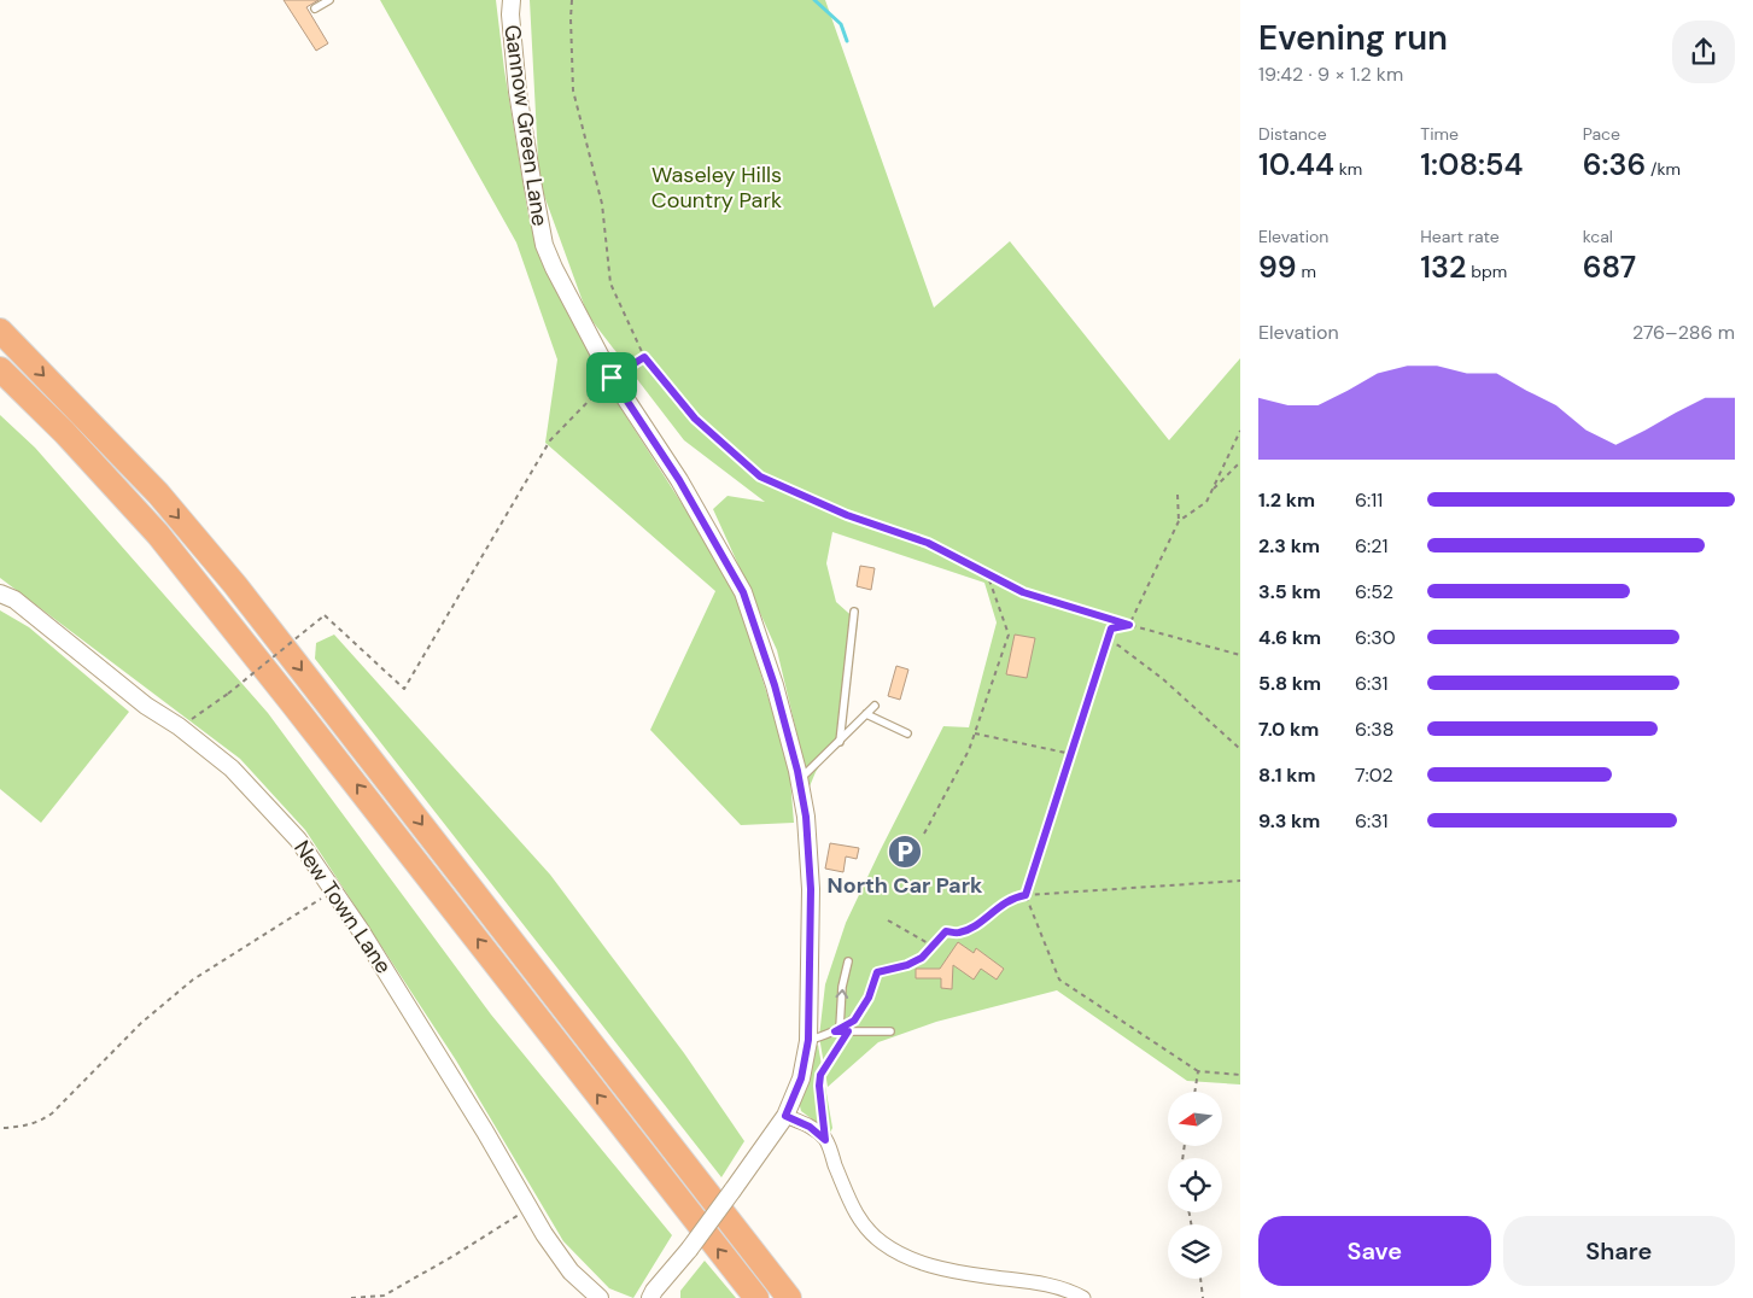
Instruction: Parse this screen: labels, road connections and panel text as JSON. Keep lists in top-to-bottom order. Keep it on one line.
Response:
{"streets":{"street":["Gannow Green Lane","New Town Lane"]},"parks":["Waseley Hills Country Park"],"places":{"parking":["North Car Park"]},"north":"left","page":{"heading":["Evening run","19:42 · 9 × 1.2 km"],"stats":[["Distance","10.44 km"],["Time","1:08:54"],["Pace","6:36 /km"],["Elevation","99 m"],["Heart rate","132 bpm"],["kcal","687"]],"chart":["Elevation","276–286 m"],"list":[{"name":"1.2 km","note":"6:11"},{"name":"2.3 km","note":"6:21"},{"name":"3.5 km","note":"6:52"},{"name":"4.6 km","note":"6:30"},{"name":"5.8 km","note":"6:31"},{"name":"7.0 km","note":"6:38"},{"name":"8.1 km","note":"7:02"},{"name":"9.3 km","note":"6:31"}],"buttons":["Save","Share"]}}
